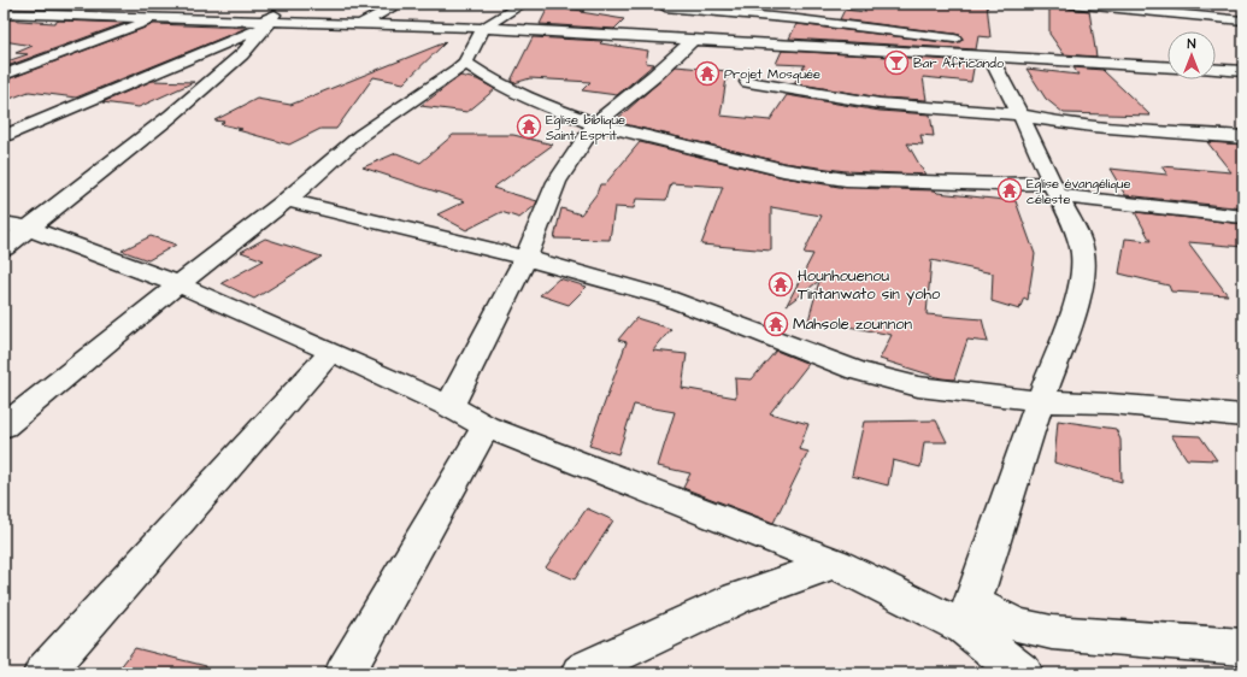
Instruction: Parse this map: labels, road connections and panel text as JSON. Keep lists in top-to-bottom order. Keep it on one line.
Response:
{"places":{"bar":["Bar Africando"],"temple":["Projet Mosquée","Eglise biblique Saint Esprit","Eglise évangélique céleste","Hounhouenou Tintanwato sin yoho","Mahsole zounnon"]},"north":"top"}
